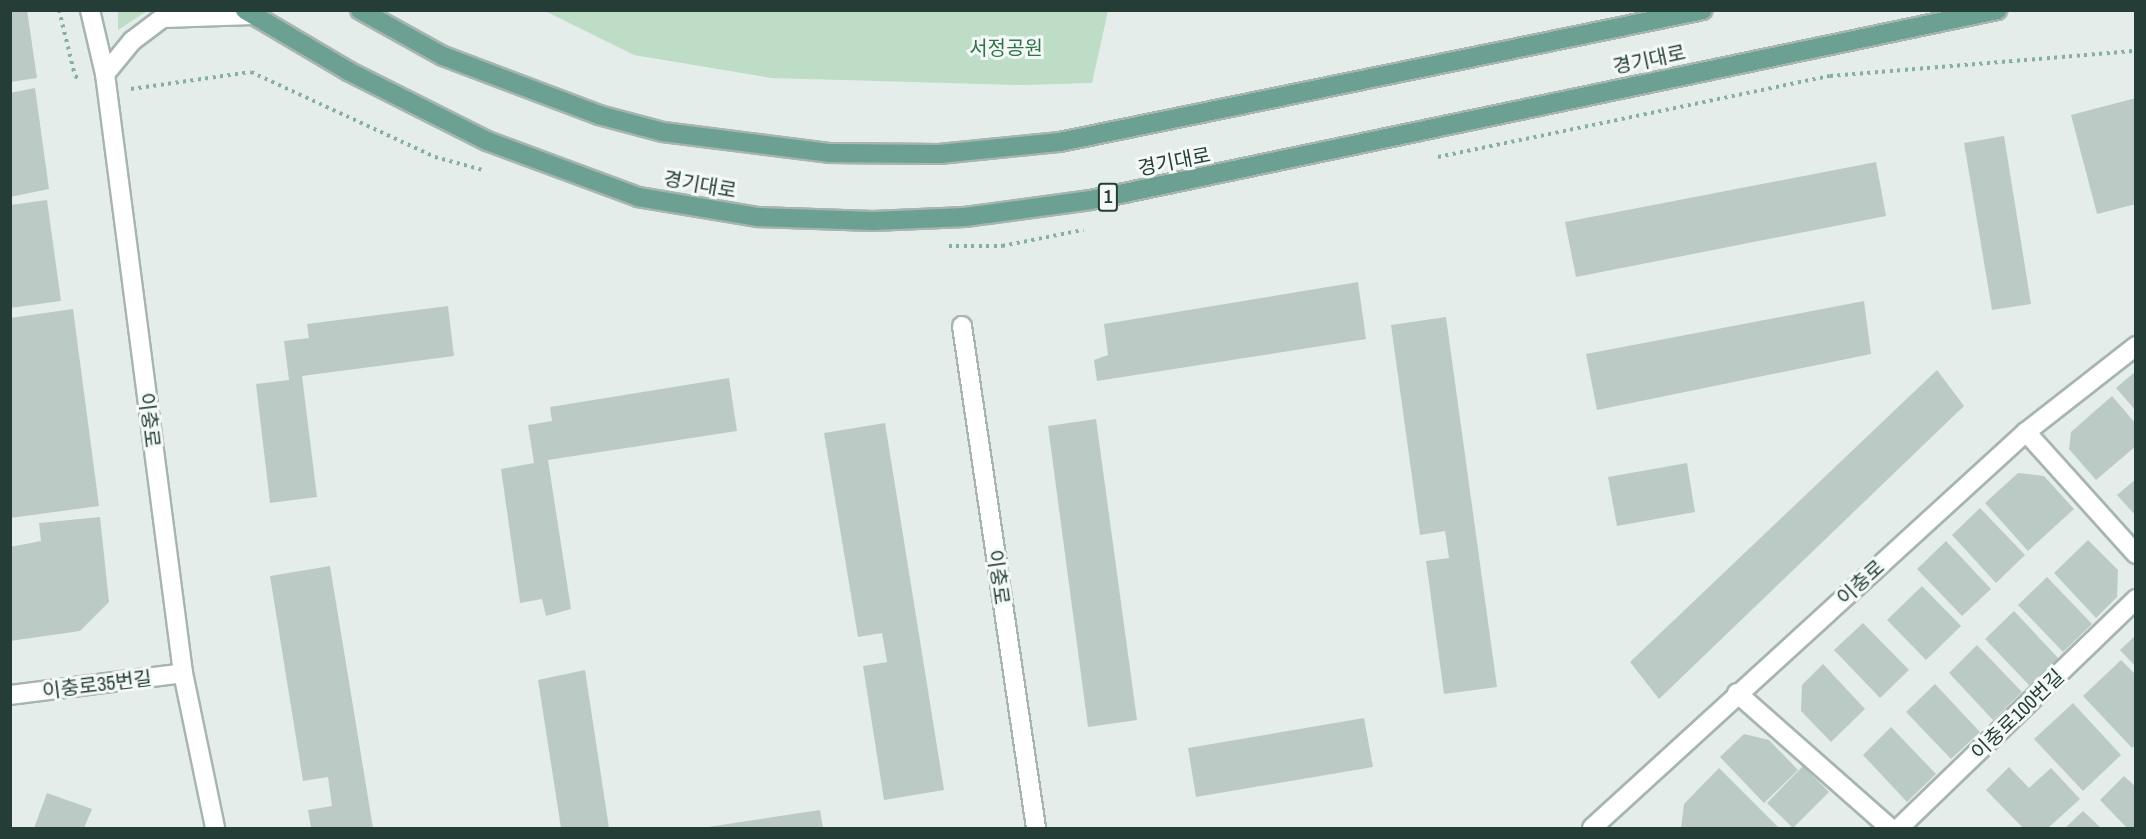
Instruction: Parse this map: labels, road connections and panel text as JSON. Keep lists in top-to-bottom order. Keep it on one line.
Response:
{"streets":{"main road":["경기대로","1"],"street":["이충로","이충로35번길","이충로100번길"]},"crossings":[["이충로","이충로35번길"]],"parks":["서정공원"]}
